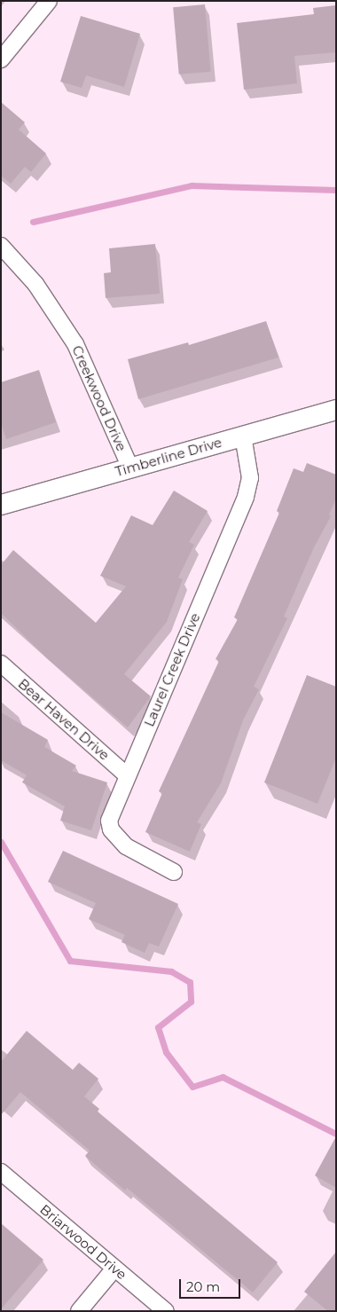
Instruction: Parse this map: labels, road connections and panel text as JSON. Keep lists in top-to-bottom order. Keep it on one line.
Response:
{"streets":{"street":["Creekwood Drive","Timberline Drive","Laurel Creek Drive","Bear Haven Drive","Briarwood Drive"]},"crossings":[["Creekwood Drive","Timberline Drive"],["Timberline Drive","Laurel Creek Drive"],["Laurel Creek Drive","Bear Haven Drive"]],"scale_bar":"20 m"}
